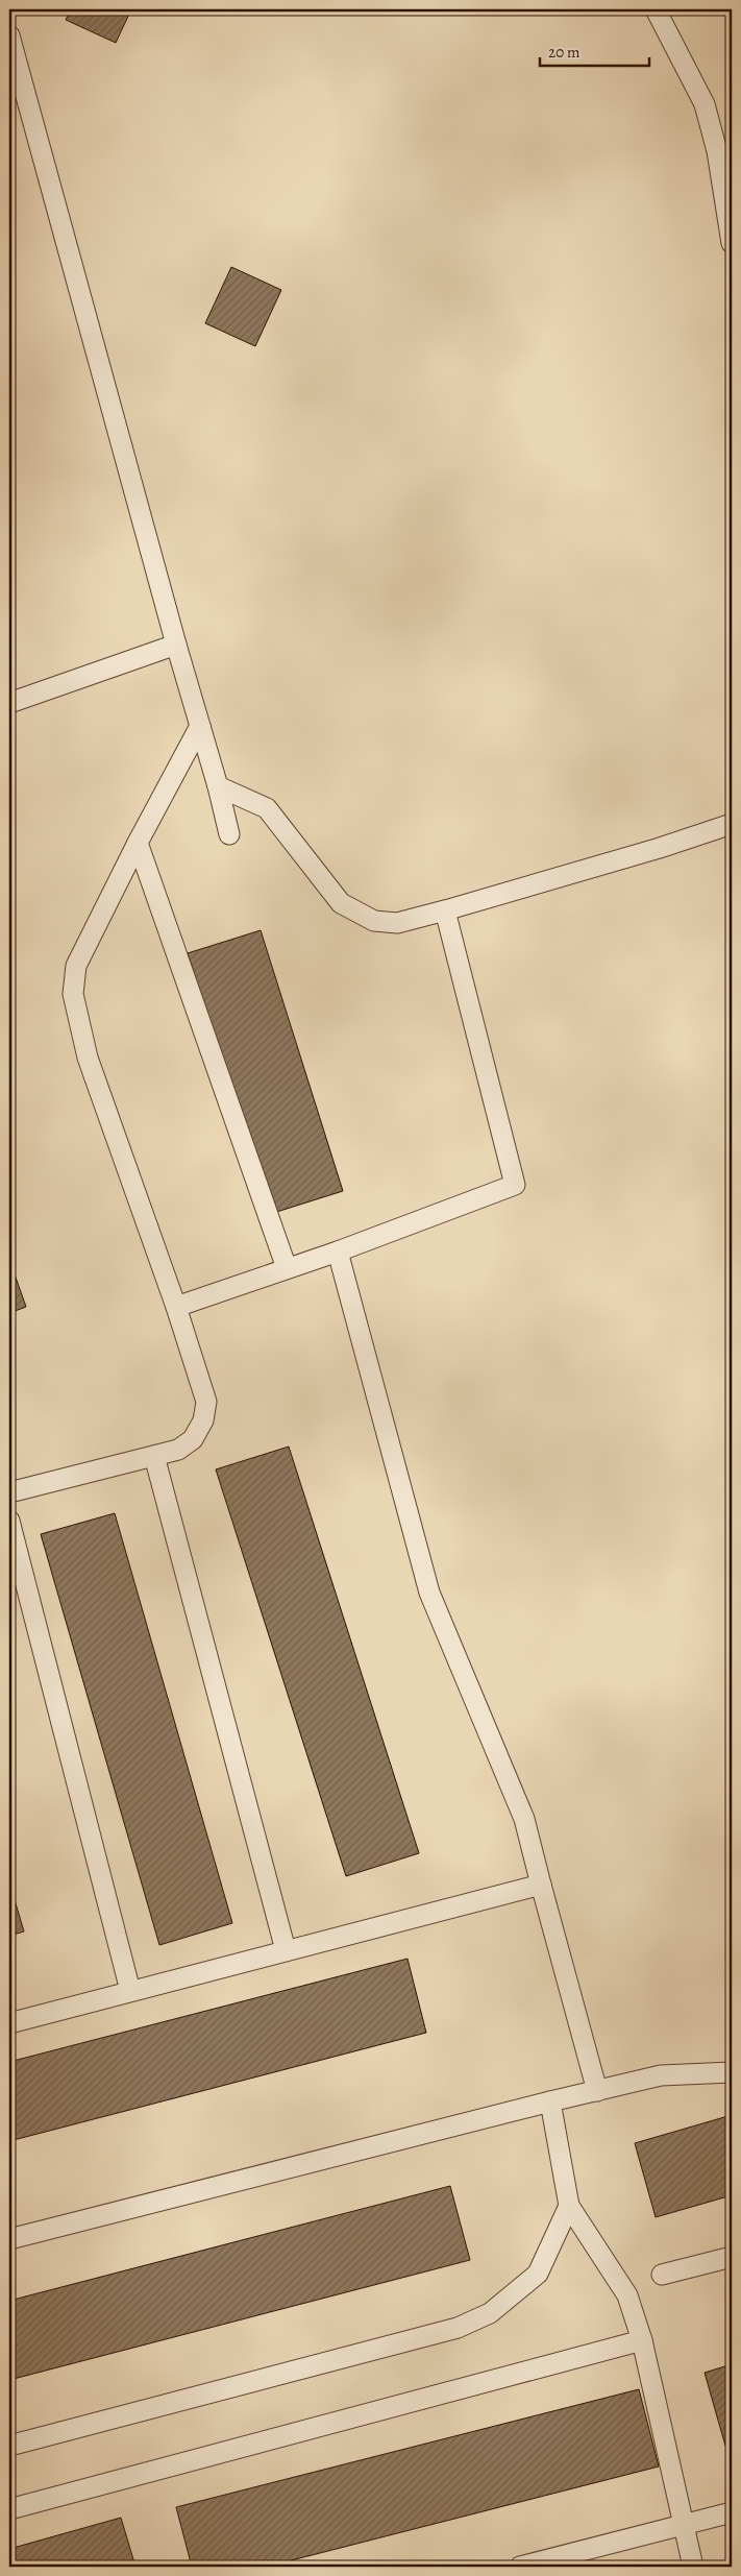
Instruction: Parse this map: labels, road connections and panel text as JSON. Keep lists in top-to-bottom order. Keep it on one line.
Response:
{"scale_bar":"20 m"}
